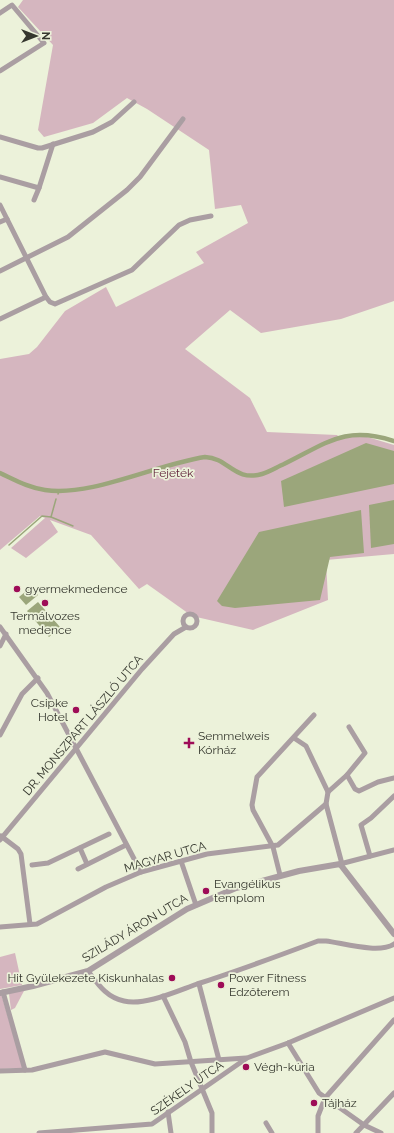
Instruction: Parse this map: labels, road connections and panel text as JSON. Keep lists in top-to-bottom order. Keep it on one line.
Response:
{"streets":{"street":["DR. MONSZPART LÁSZLÓ UTCA","MAGYAR UTCA","SZILÁDY ÁRON UTCA","SZÉKELY UTCA"]},"parks":["Fejeték"],"places":{"other":["gyermekmedence","Termálvozes medence","Csipke Hotel","Evangélikus templom","Hit Gyülekezete Kiskunhalas","Power Fitness Edzőterem","Végh-kúria","Tájház"],"health":["Semmelweis Kórház"]},"north":"right"}
